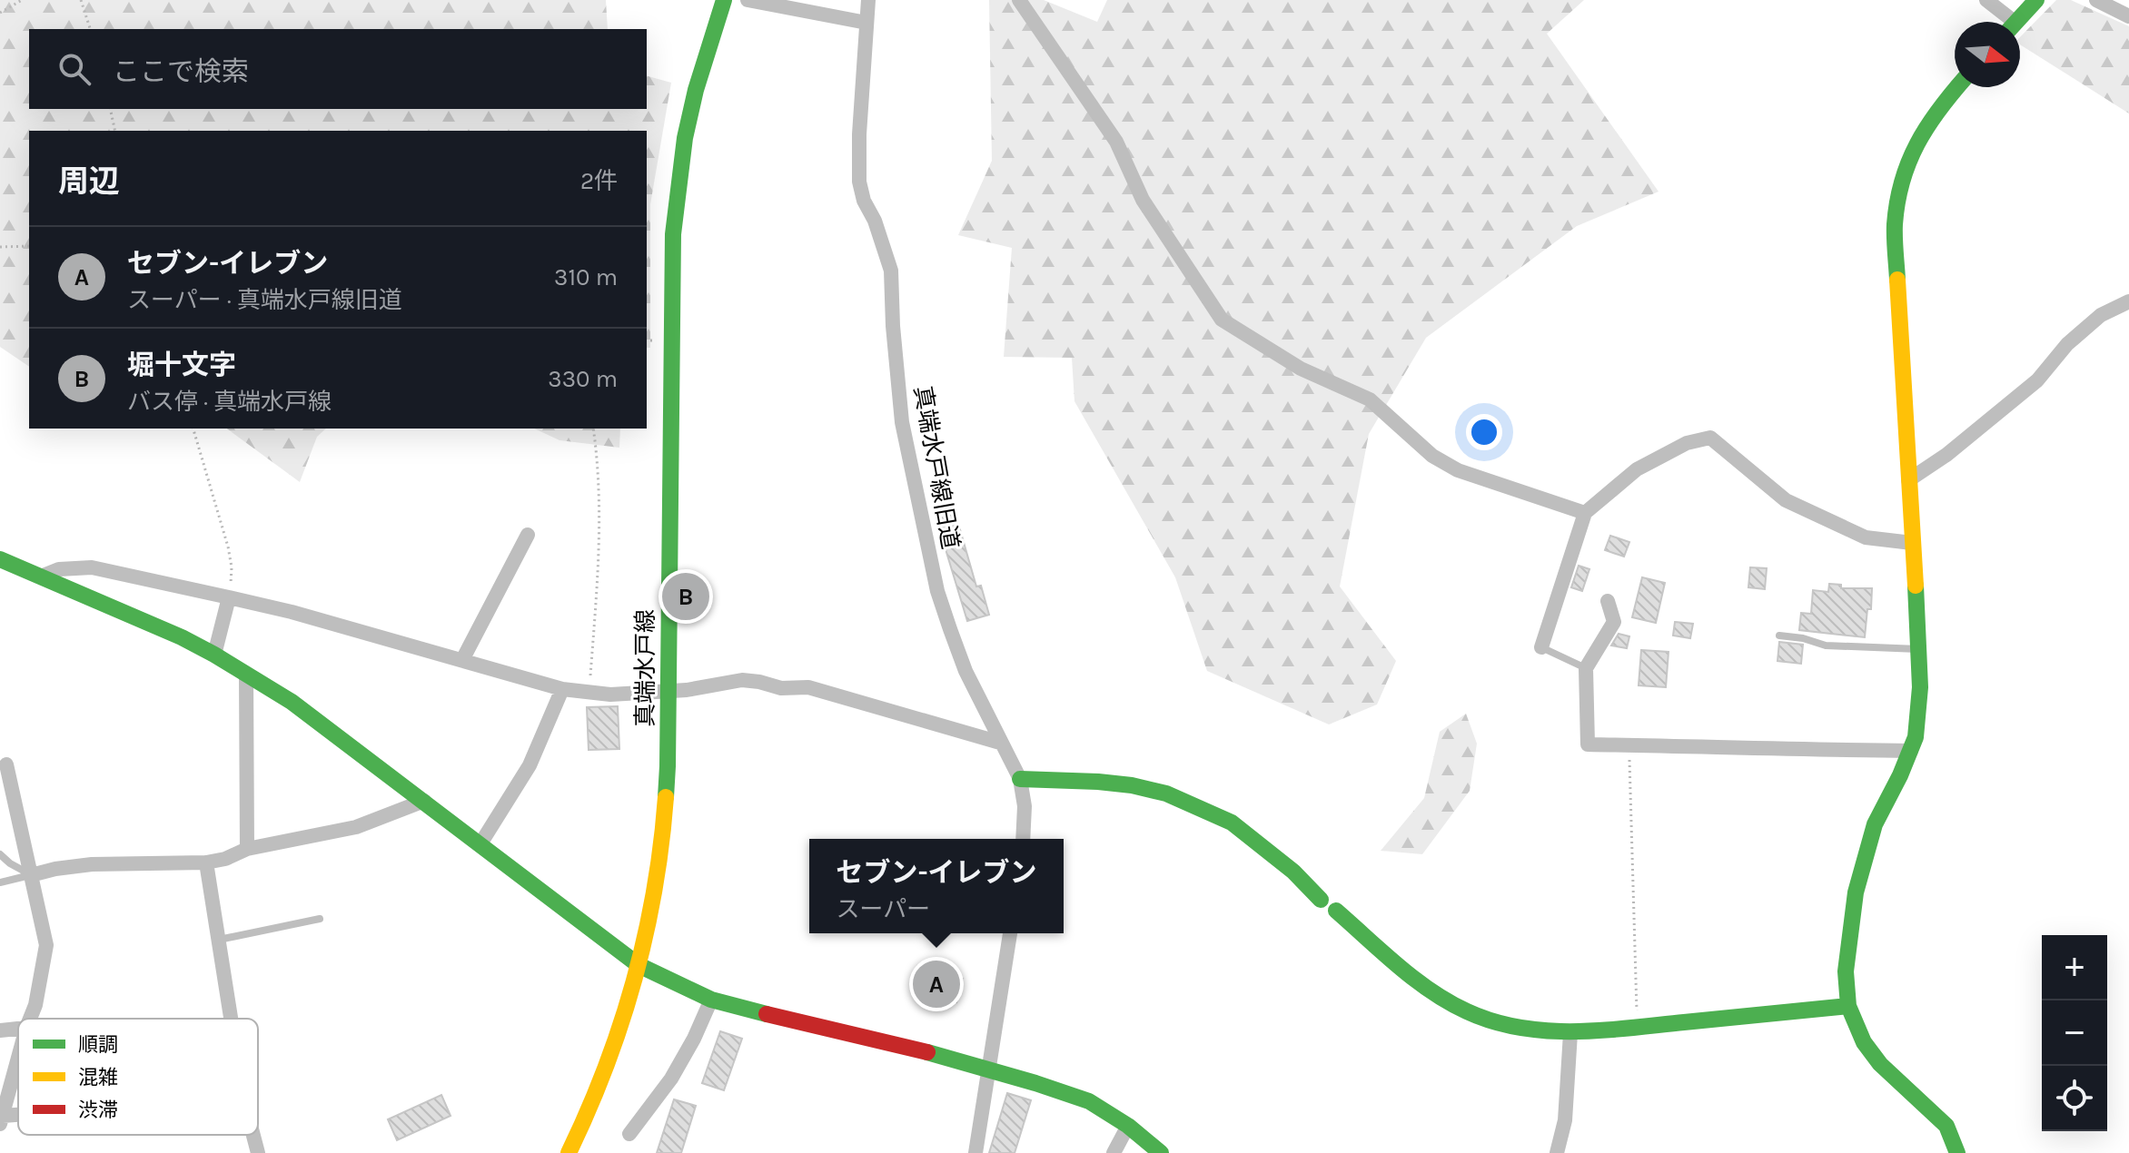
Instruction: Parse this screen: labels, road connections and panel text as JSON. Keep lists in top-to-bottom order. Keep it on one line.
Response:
{"streets":{"street":["真端水戸線旧道","真端水戸線"]},"legend":["順調","混雑","渋滞"],"north":"right","page":{"search":"ここで検索","heading":["周辺","2件"],"list":[{"mark":"A","name":"セブン-イレブン","note":"スーパー · 真端水戸線旧道","value":"310 m"},{"mark":"B","name":"堀十文字","note":"バス停 · 真端水戸線","value":"330 m"}],"pins":["B","A"],"popup":["セブン-イレブン","スーパー"],"map_buttons":["+","−"]}}
